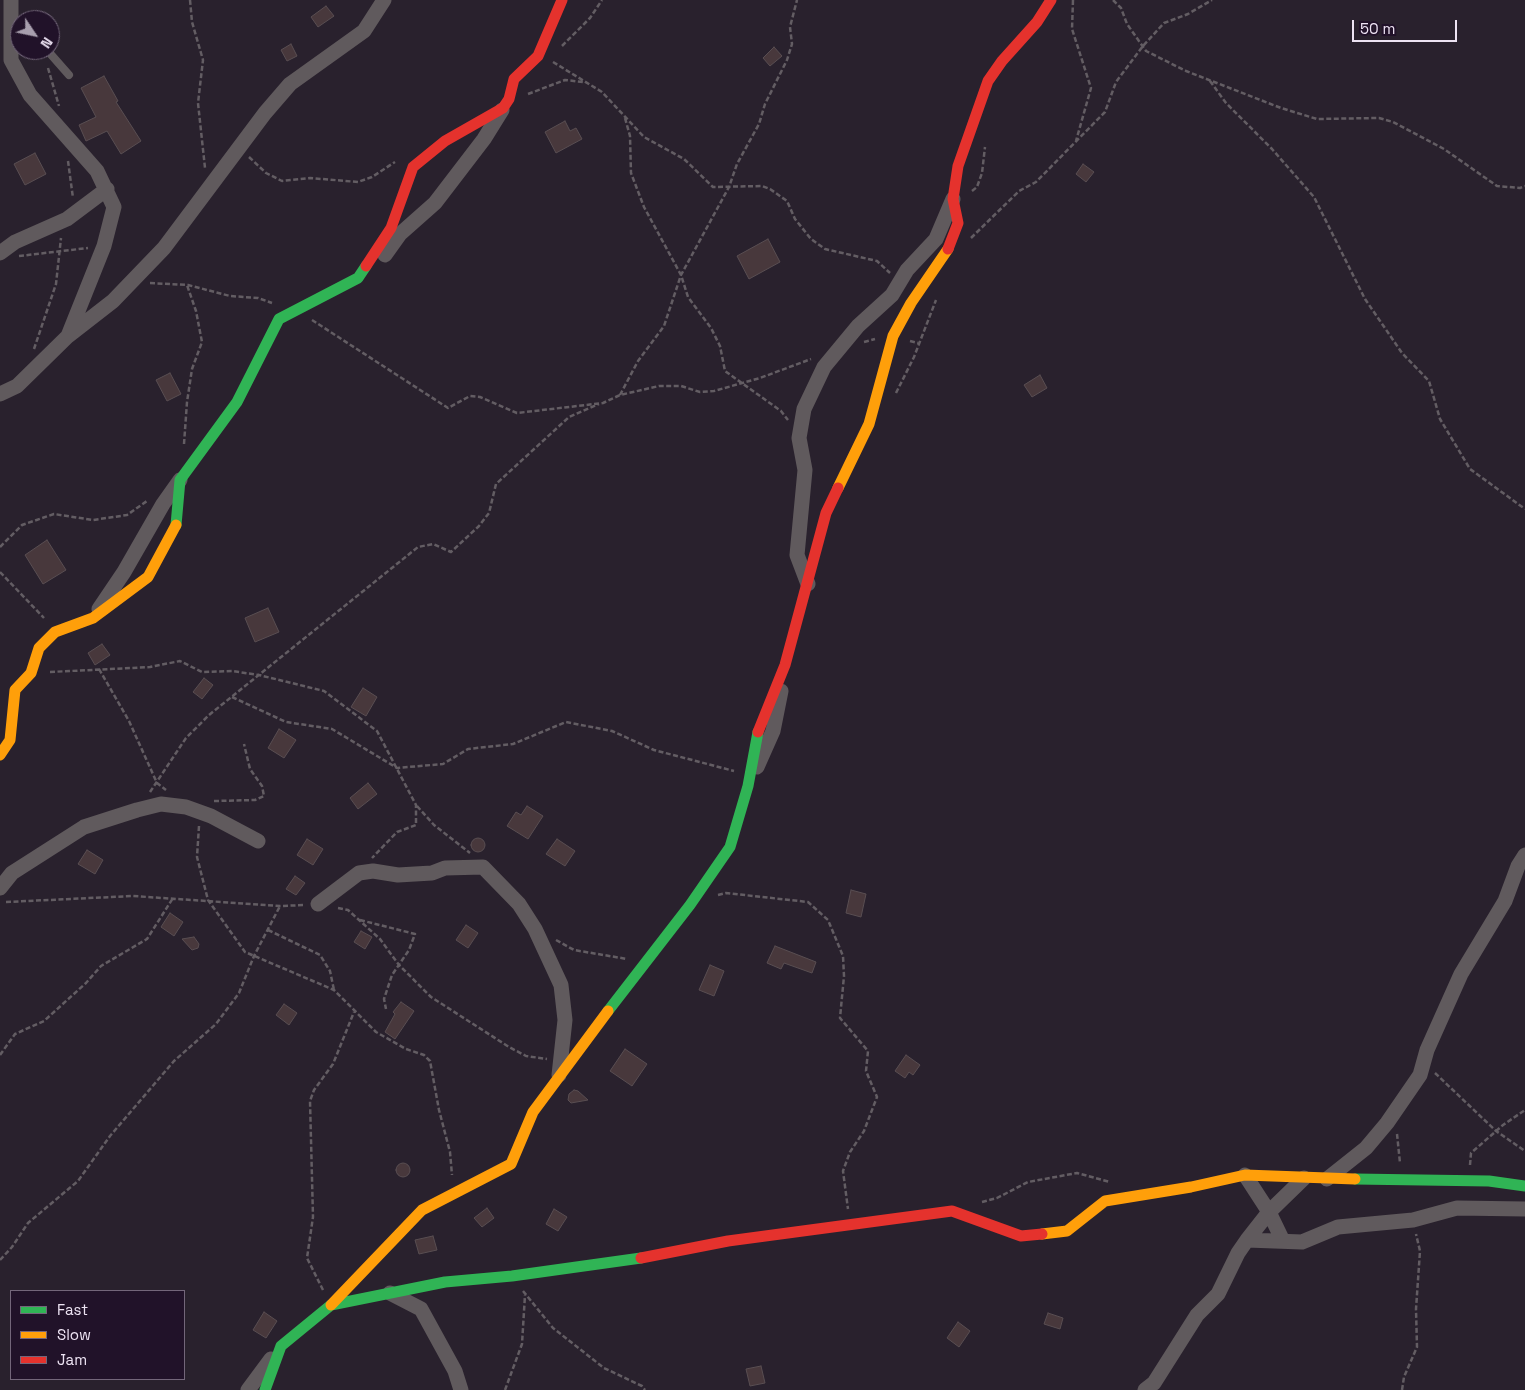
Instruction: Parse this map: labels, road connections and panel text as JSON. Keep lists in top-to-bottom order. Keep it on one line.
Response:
{"legend":["Fast","Slow","Jam"],"scale_bar":"50 m","north":"bottom right"}
